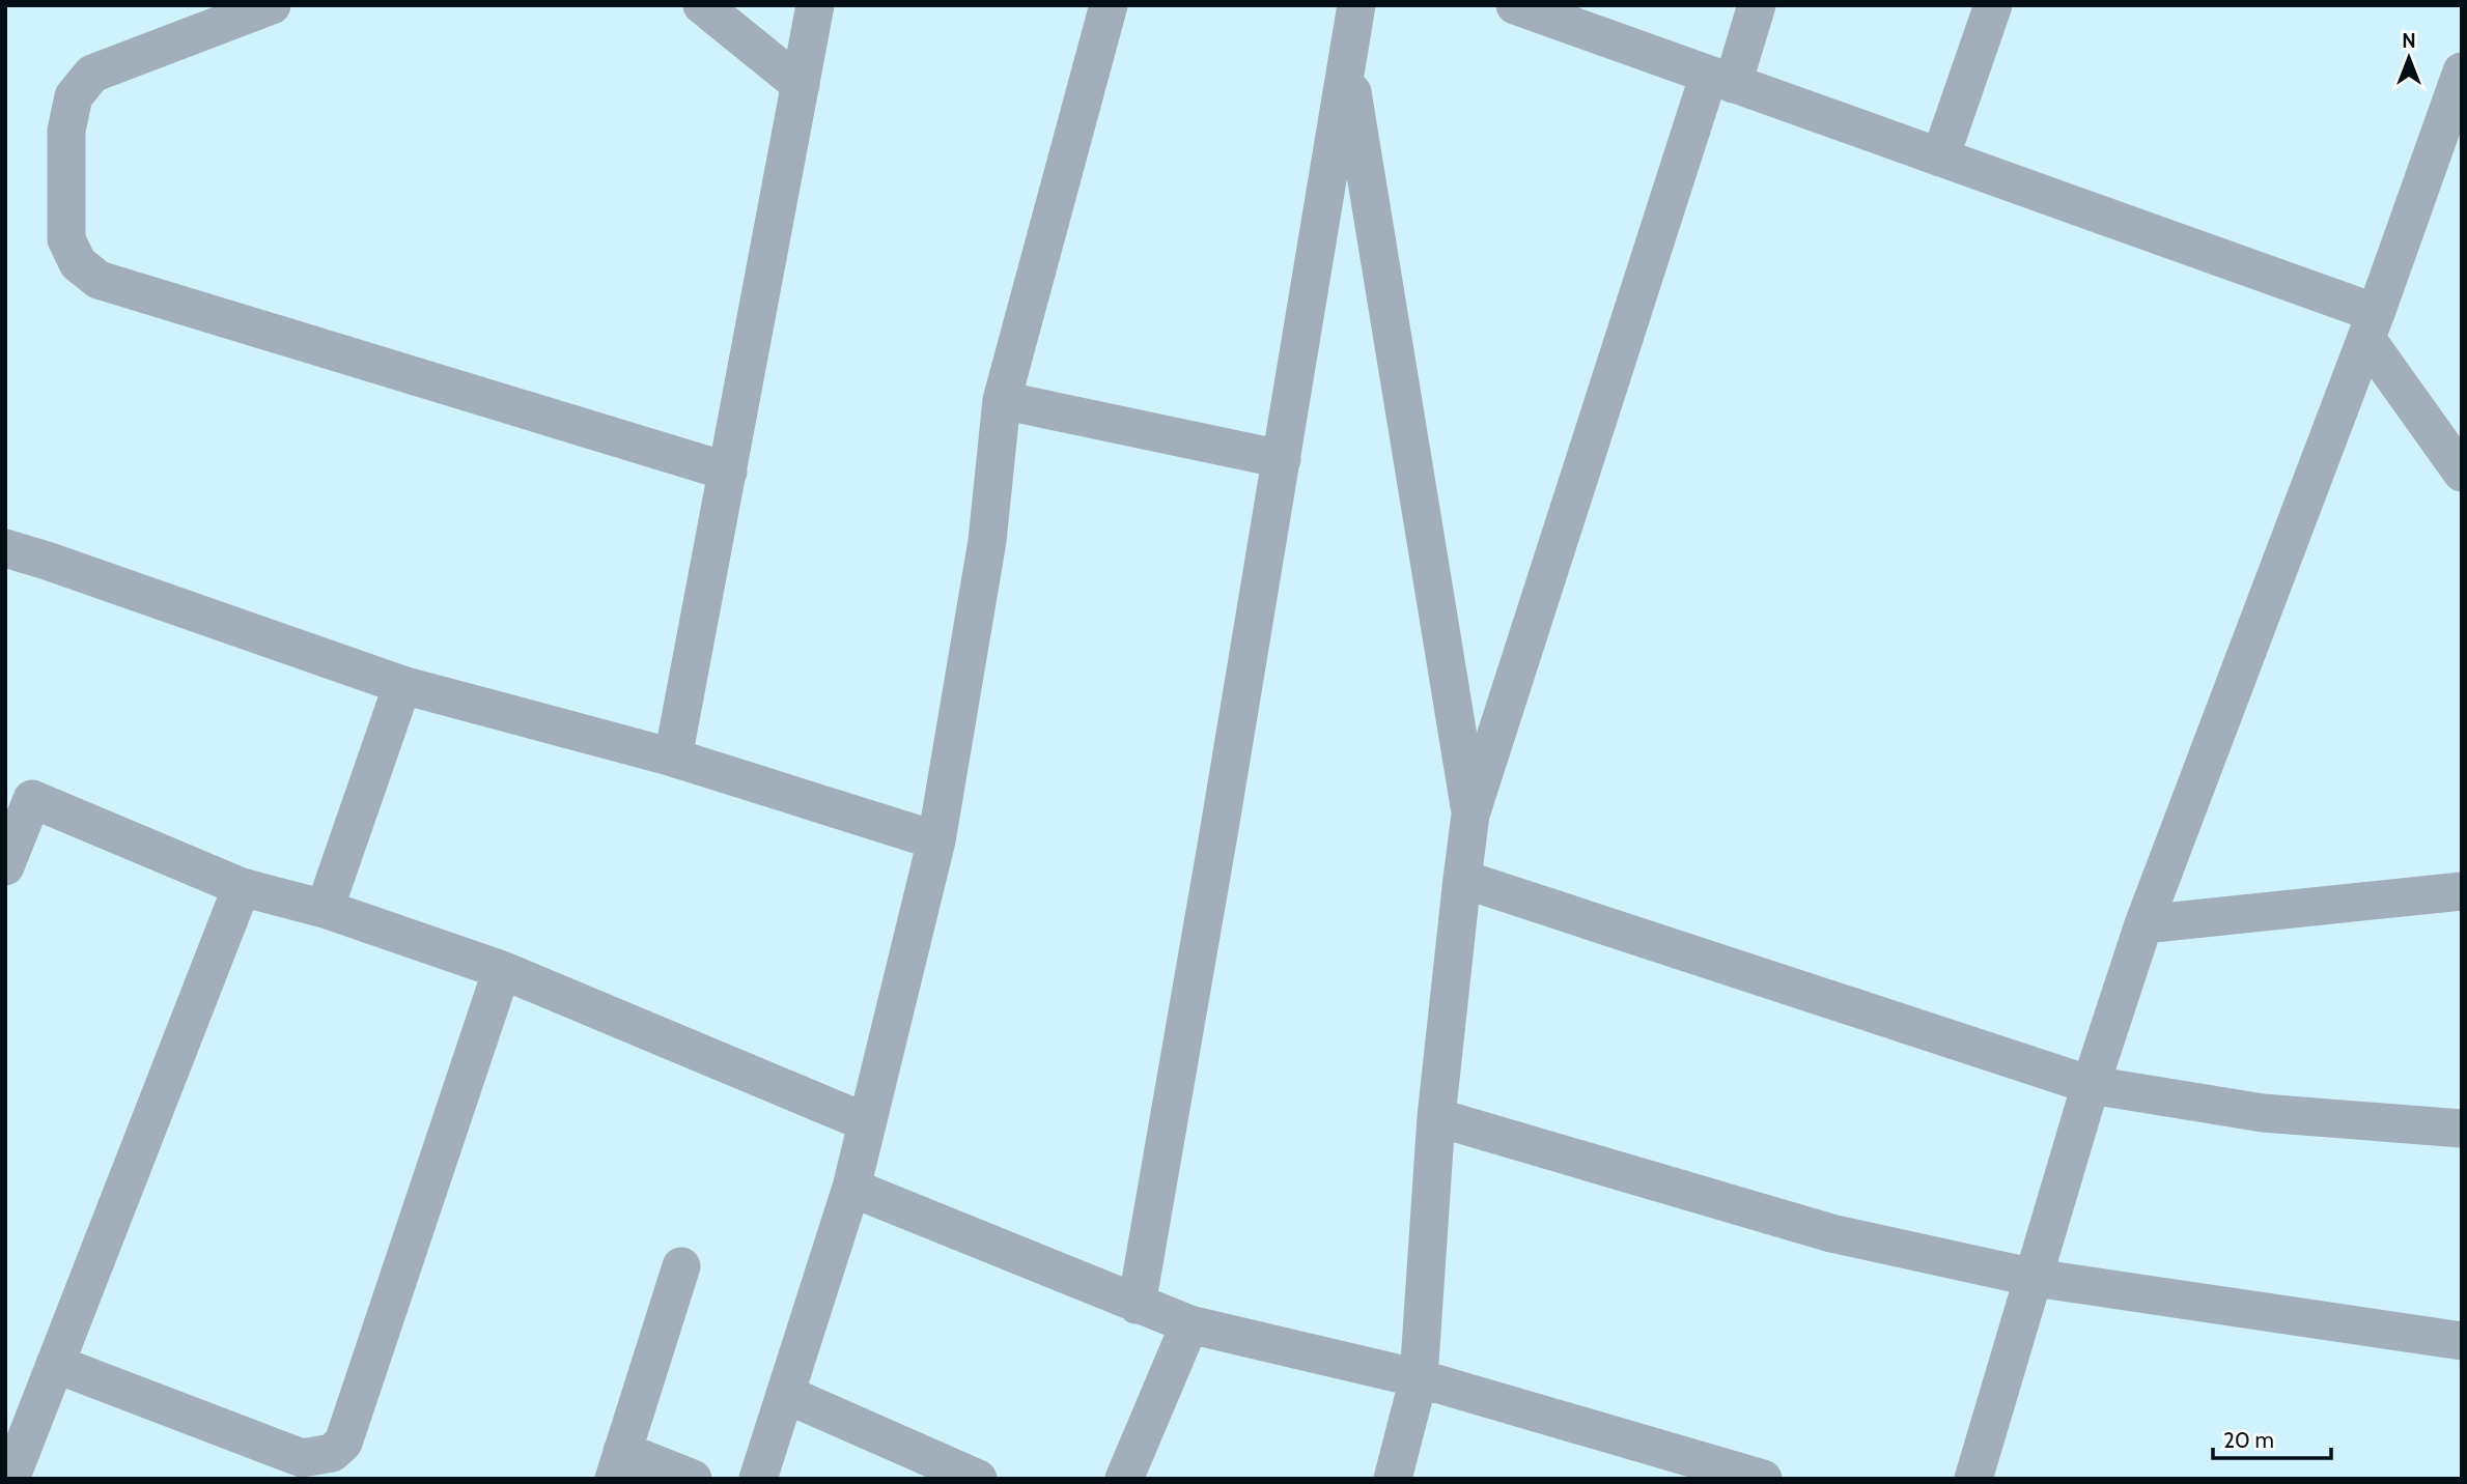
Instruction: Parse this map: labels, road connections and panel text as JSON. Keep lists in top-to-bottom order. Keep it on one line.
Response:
{"scale_bar":"20 m","north":"top"}
